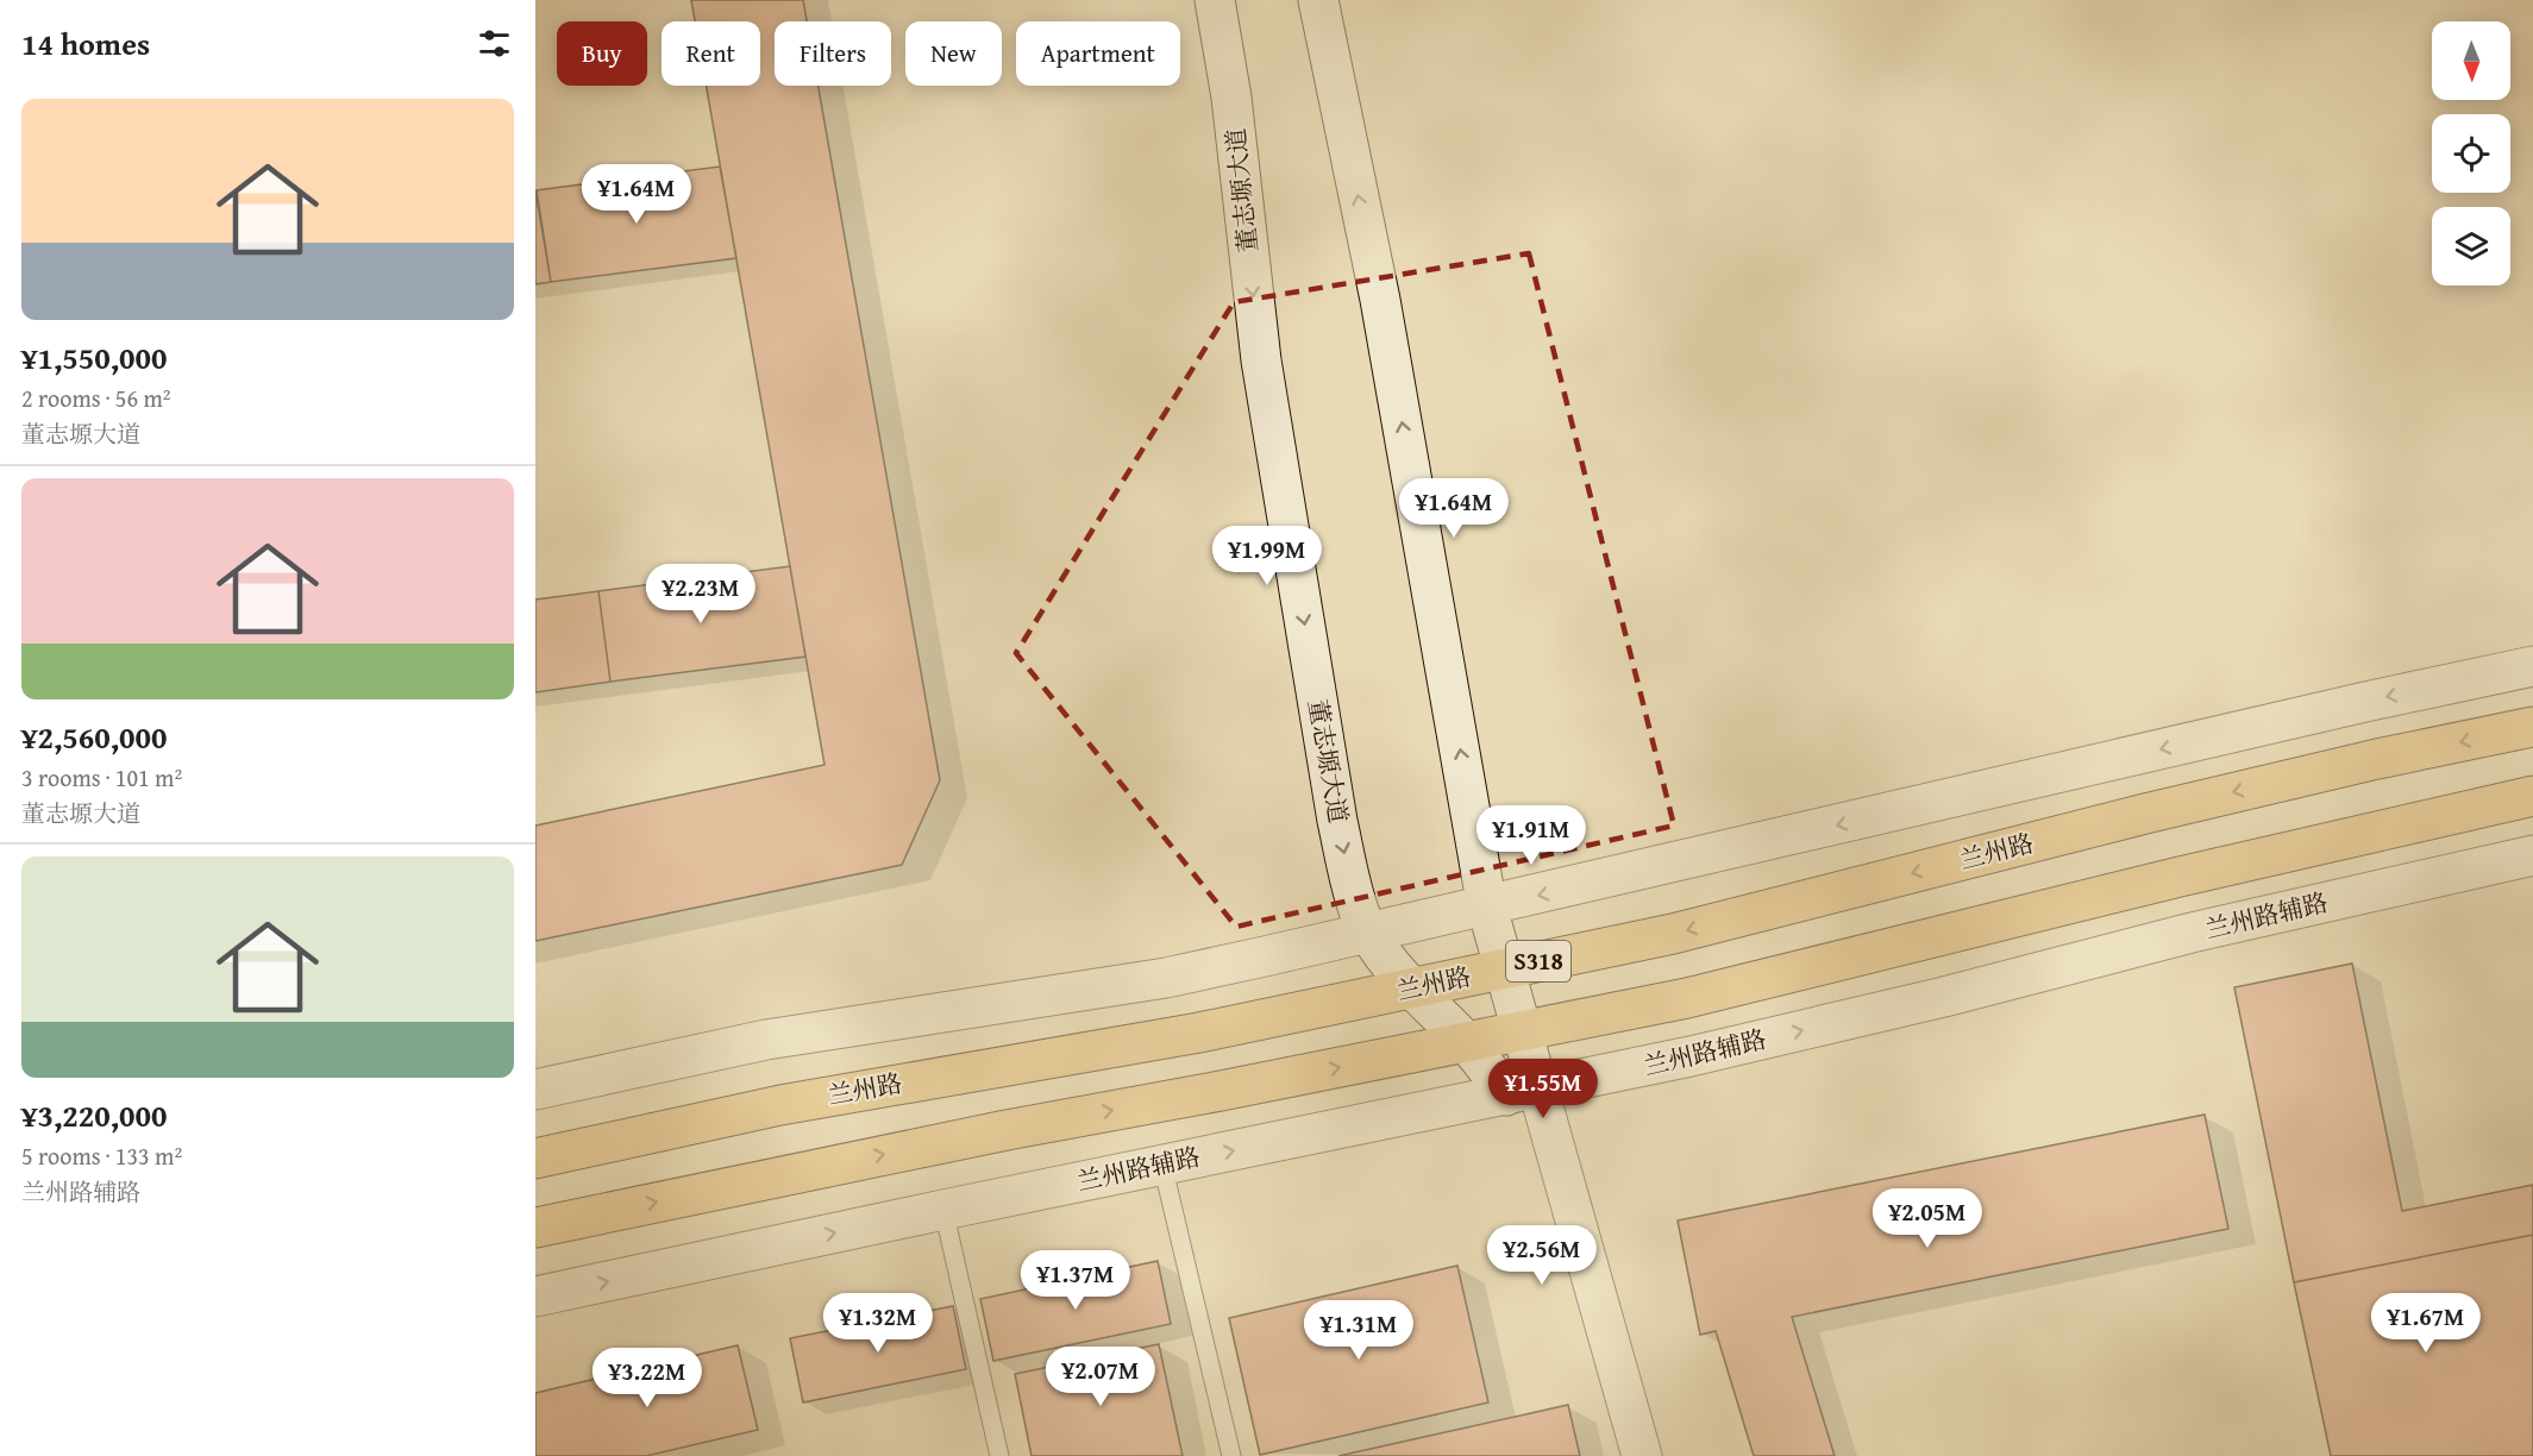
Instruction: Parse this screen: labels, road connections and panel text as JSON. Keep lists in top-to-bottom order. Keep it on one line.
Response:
{"streets":{"main road":["兰州路","S318"],"street":["董志塬大道","兰州路辅路"]},"crossings":[["董志塬大道","兰州路"],["董志塬大道","兰州路辅路"]],"north":"bottom","page":{"heading":"14 homes","chip":["Buy","Rent","Filters","New","Apartment"],"list":[{"name":"¥1,550,000","note":"2 rooms · 56 m² · 董志塬大道"},{"name":"¥2,560,000","note":"3 rooms · 101 m² · 董志塬大道"},{"name":"¥3,220,000","note":"5 rooms · 133 m² · 兰州路辅路"}],"price":["¥1.64M","¥1.64M","¥1.99M","¥2.23M","¥1.91M","¥1.55M","¥2.05M","¥2.56M","¥1.37M","¥1.32M","¥1.67M","¥1.31M","¥2.07M","¥3.22M"]}}
